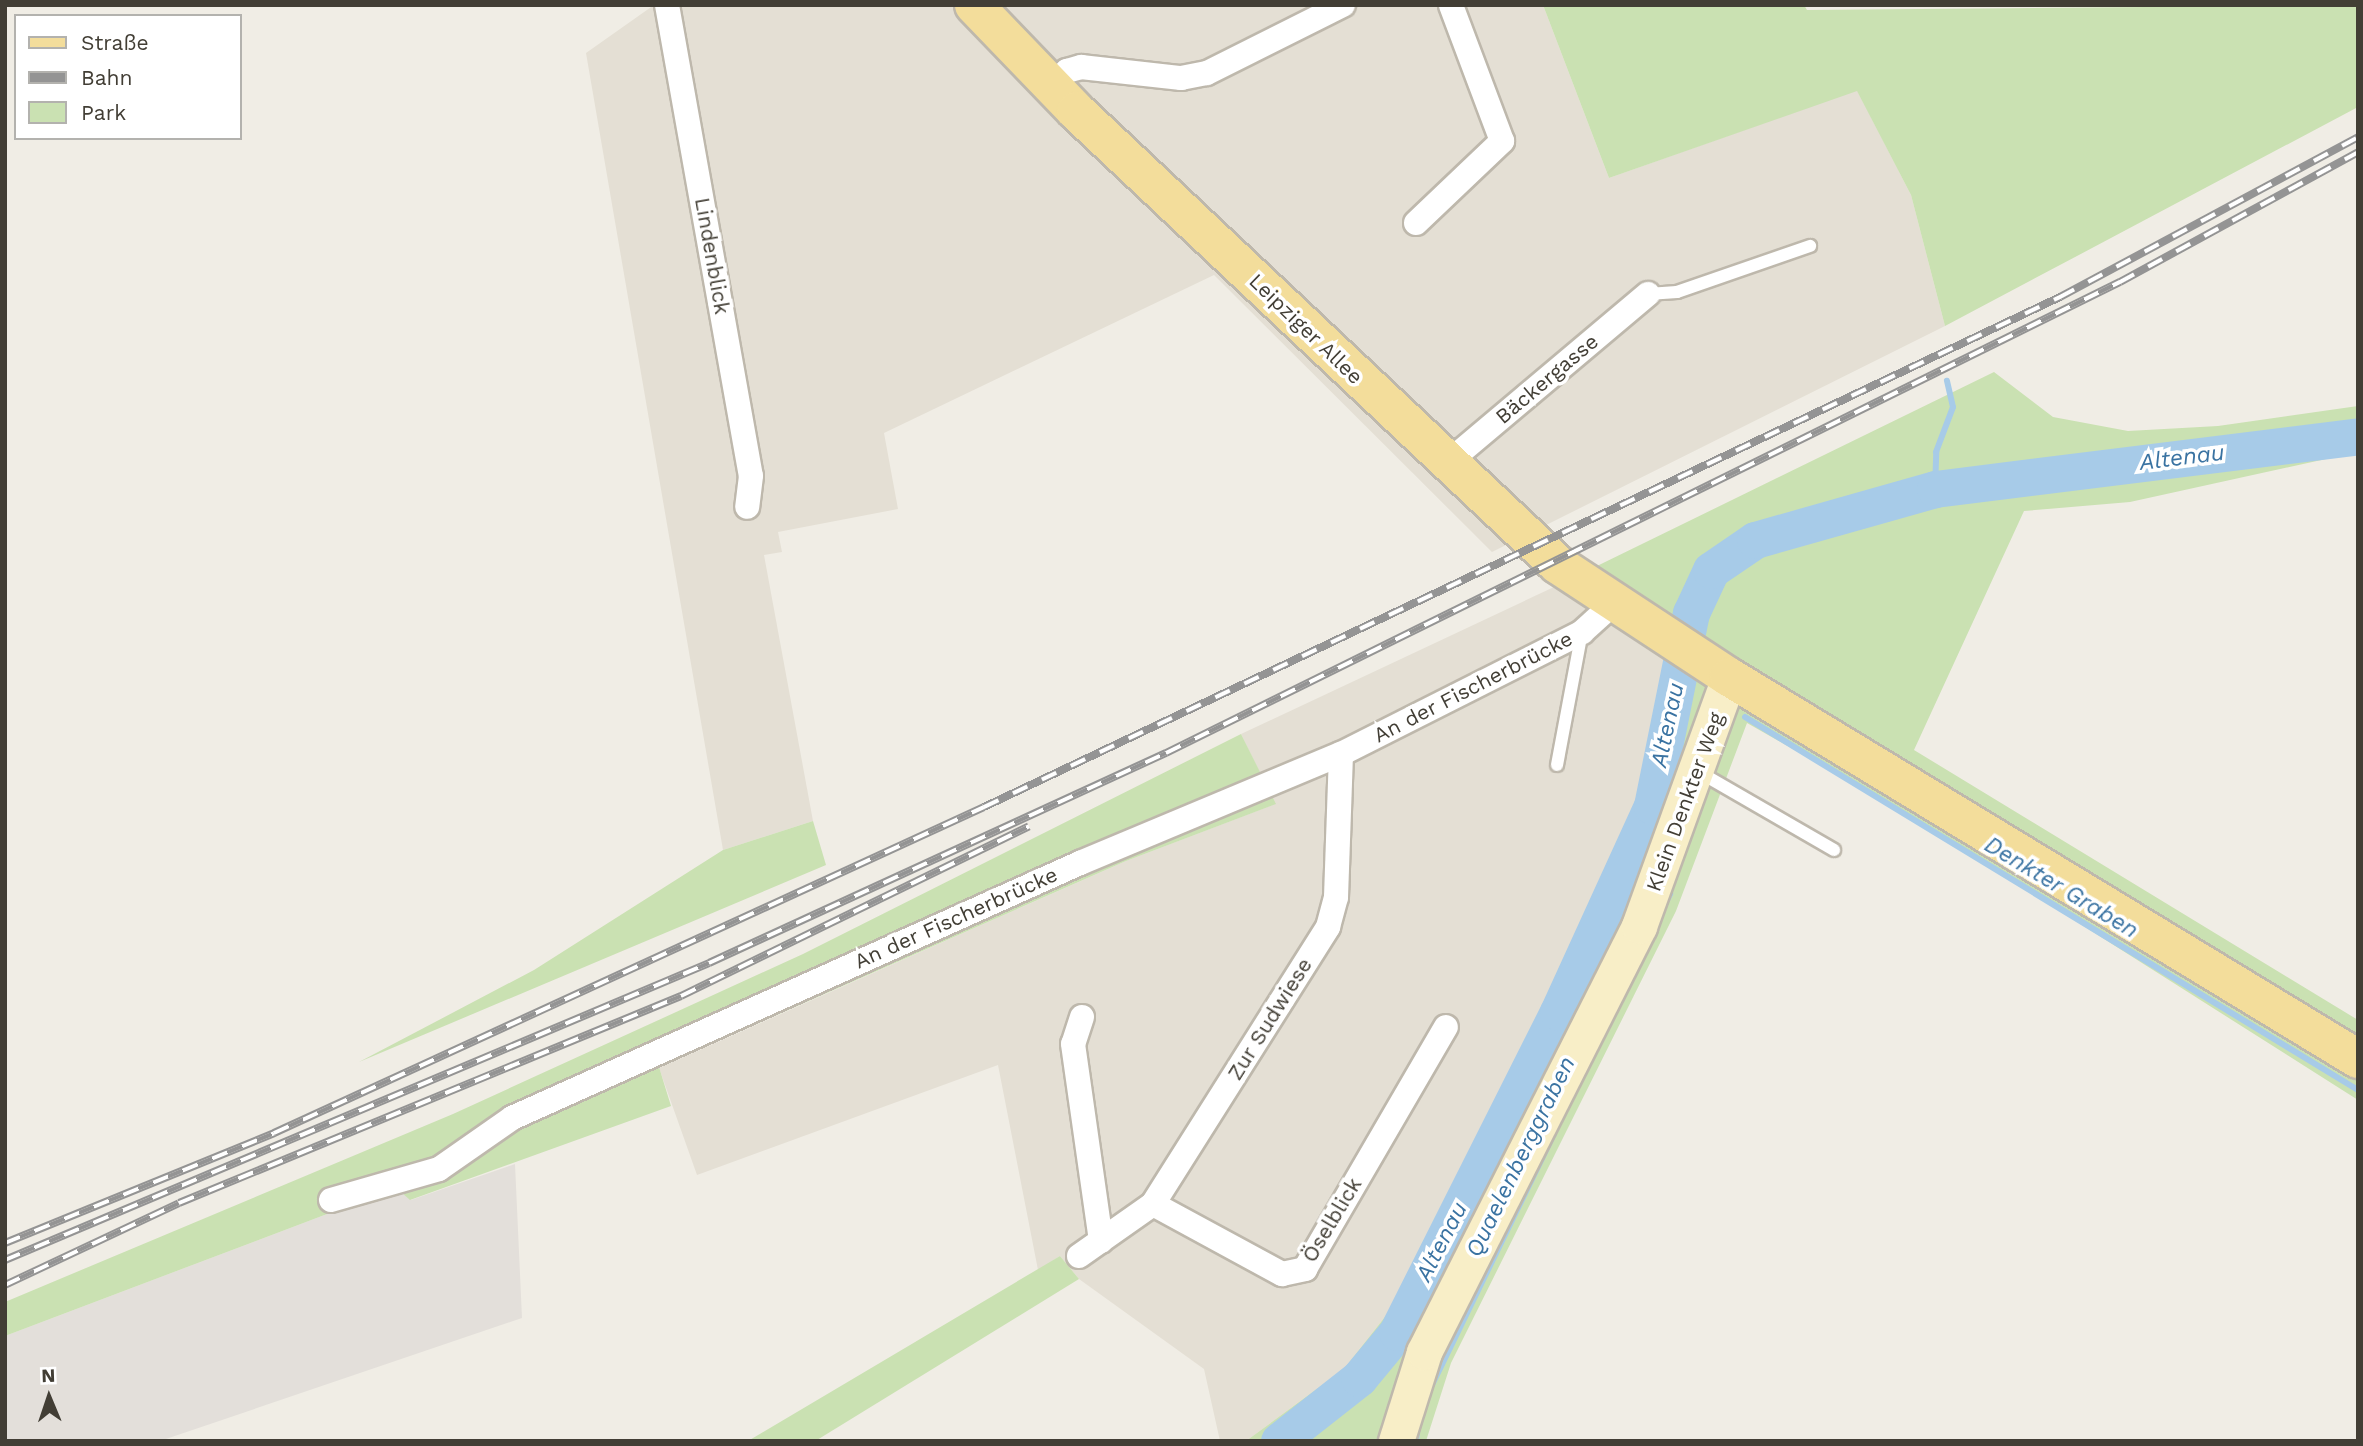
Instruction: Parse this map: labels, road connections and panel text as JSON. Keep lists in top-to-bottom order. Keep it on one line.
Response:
{"streets":{"main road":["Leipziger Allee"],"street":["Lindenblick","Bäckergasse","An der Fischerbrücke","Klein Denkter Weg","Zur Sudwiese","Öselblick"]},"crossings":[["Leipziger Allee","Bäckergasse"],["Leipziger Allee","An der Fischerbrücke"],["Leipziger Allee","Klein Denkter Weg"],["An der Fischerbrücke","Zur Sudwiese"],["Zur Sudwiese","Öselblick"]],"water":["Altenau","Denkter Graben","Quaelenberggraben"],"legend":["Straße","Bahn","Park"],"north":"top"}
